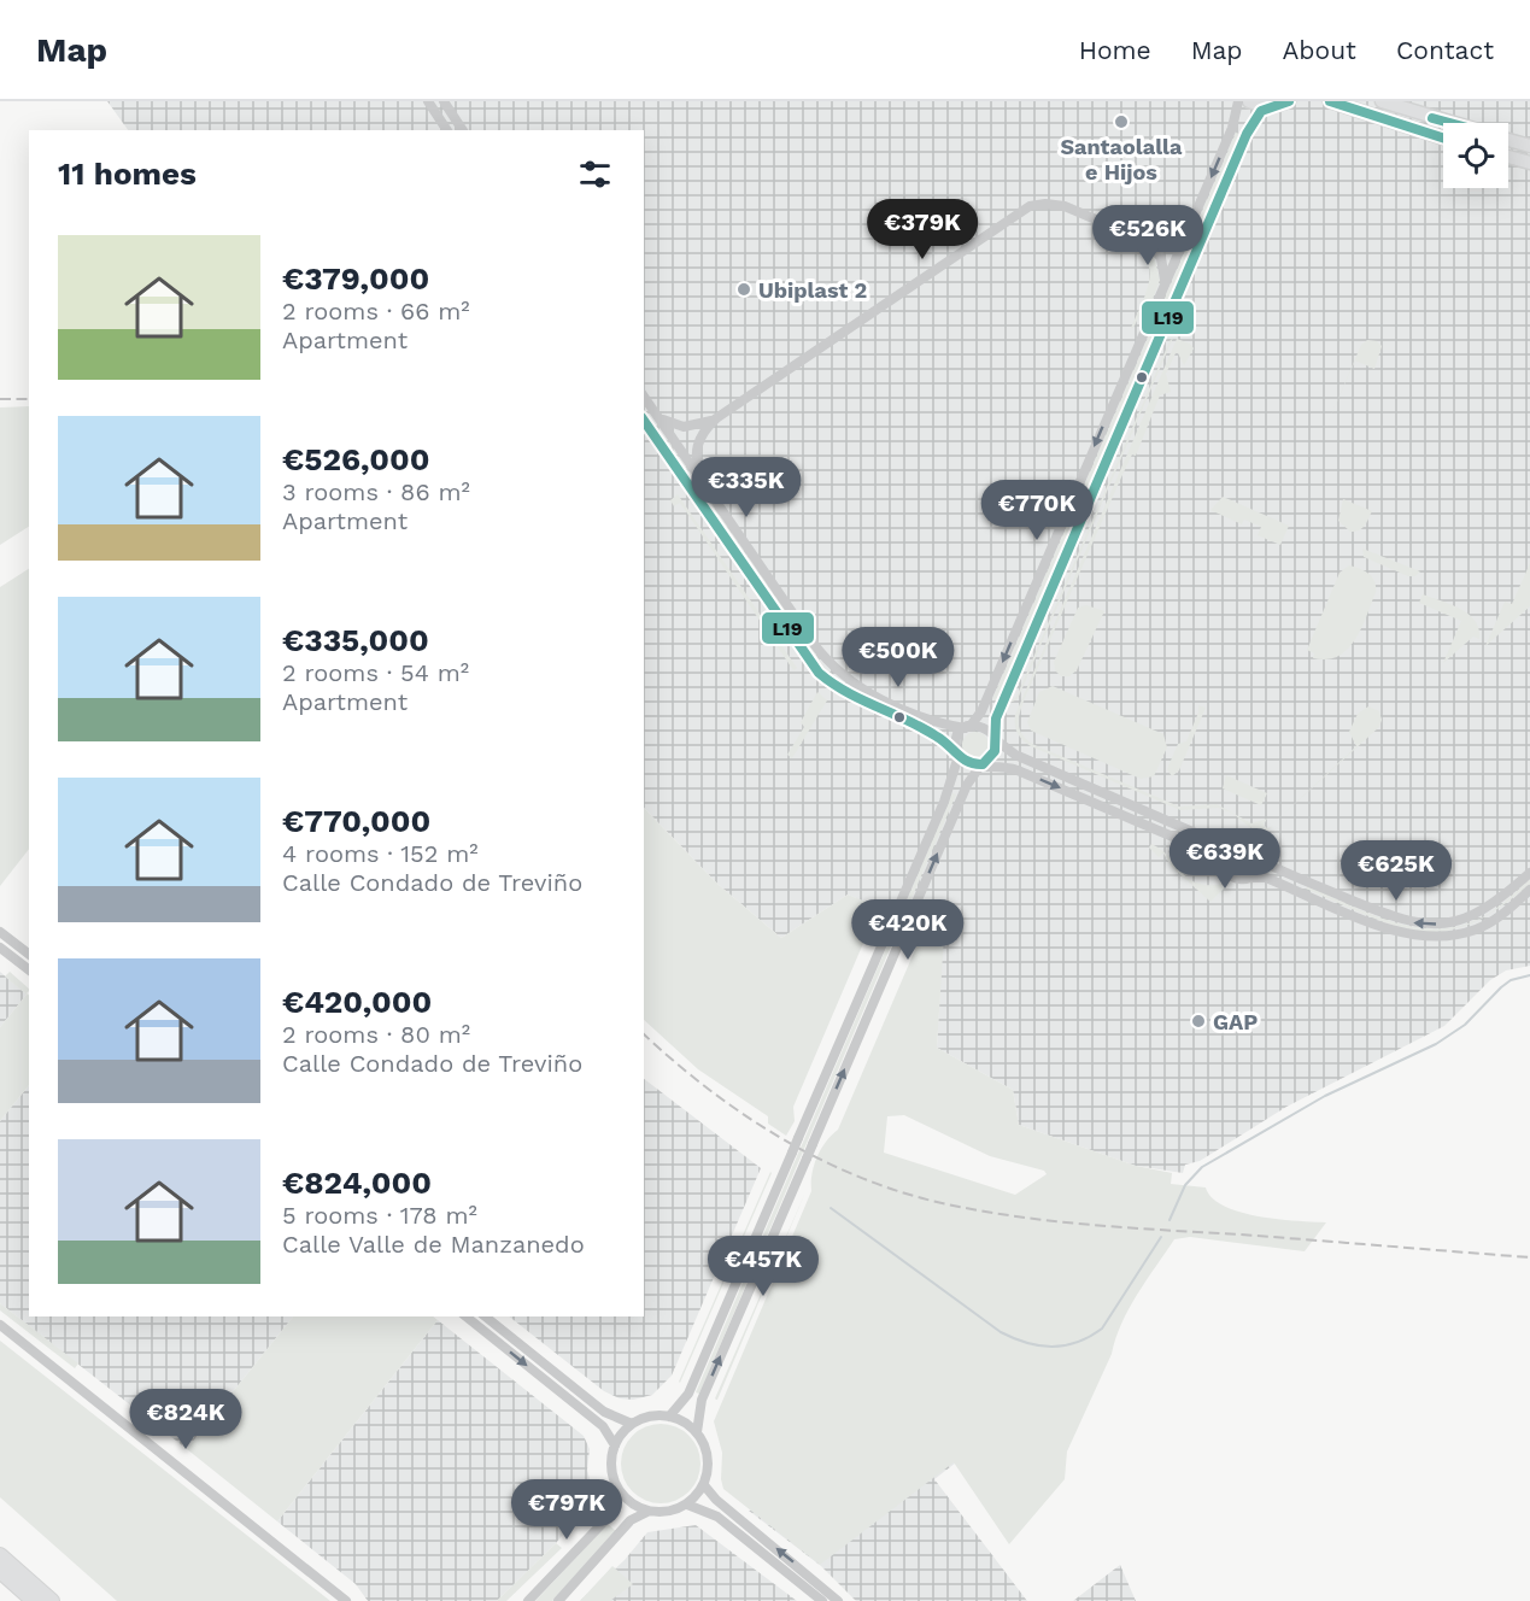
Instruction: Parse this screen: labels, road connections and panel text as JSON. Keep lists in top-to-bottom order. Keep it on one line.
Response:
{"places":["Santaolalla e Hijos","Ubiplast 2","GAP"],"lines":["transit line L19"],"page":{"header":"Map","nav":["Home","Map","About","Contact"],"heading":"11 homes","price":["€379K","€526K","€335K","€770K","€500K","€639K","€625K","€420K","€457K","€824K","€797K"],"list":[{"name":"€379,000","note":"2 rooms · 66 m² · Apartment"},{"name":"€526,000","note":"3 rooms · 86 m² · Apartment"},{"name":"€335,000","note":"2 rooms · 54 m² · Apartment"},{"name":"€770,000","note":"4 rooms · 152 m² · Calle Condado de Treviño"},{"name":"€420,000","note":"2 rooms · 80 m² · Calle Condado de Treviño"},{"name":"€824,000","note":"5 rooms · 178 m² · Calle Valle de Manzanedo"}]}}
